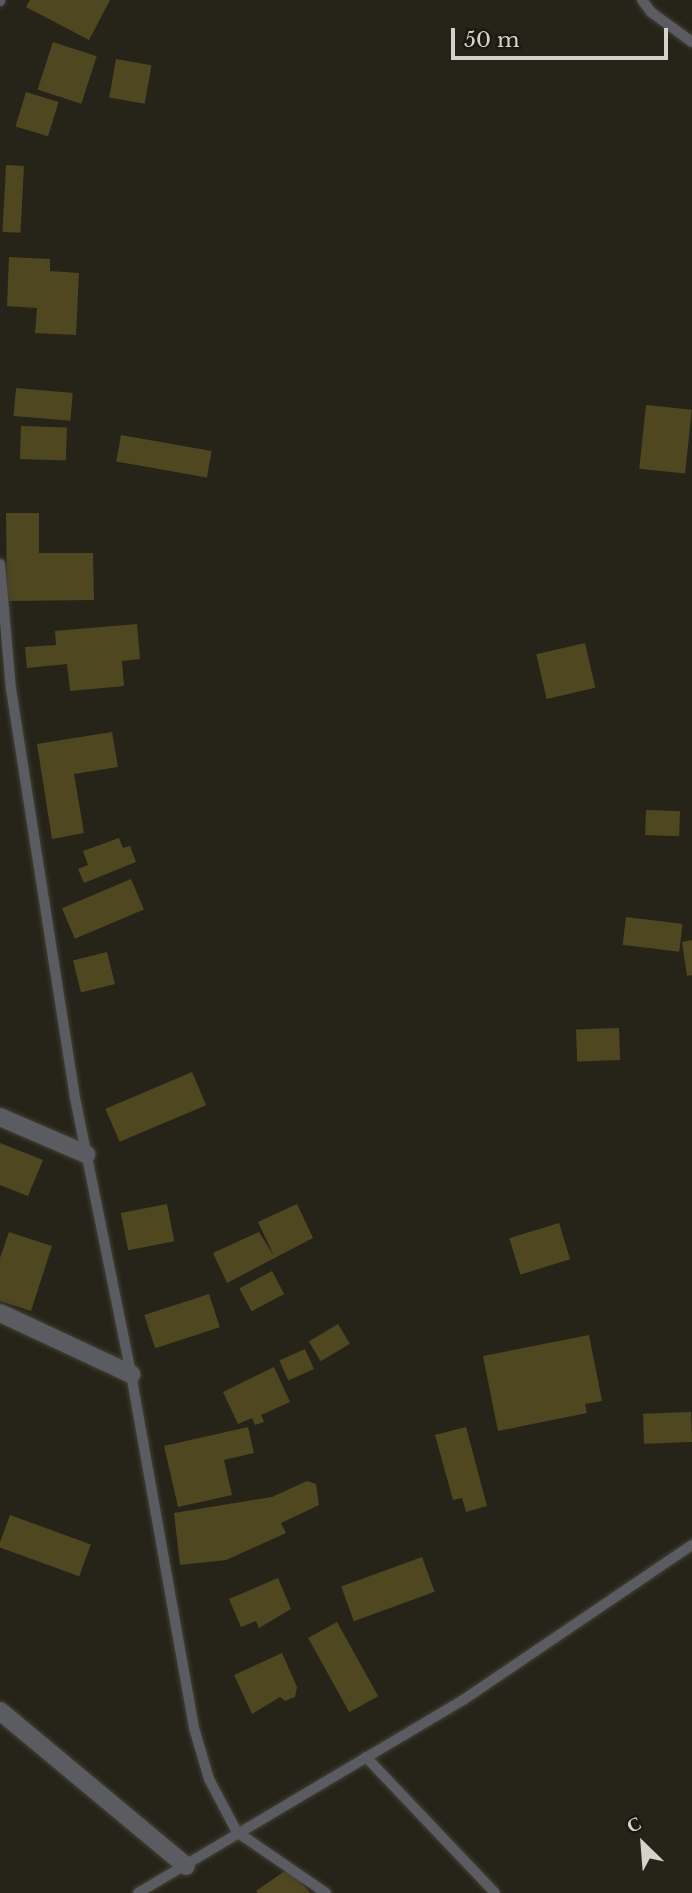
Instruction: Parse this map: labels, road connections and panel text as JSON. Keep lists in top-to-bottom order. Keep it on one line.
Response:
{"scale_bar":"50 m","north":"top left"}
